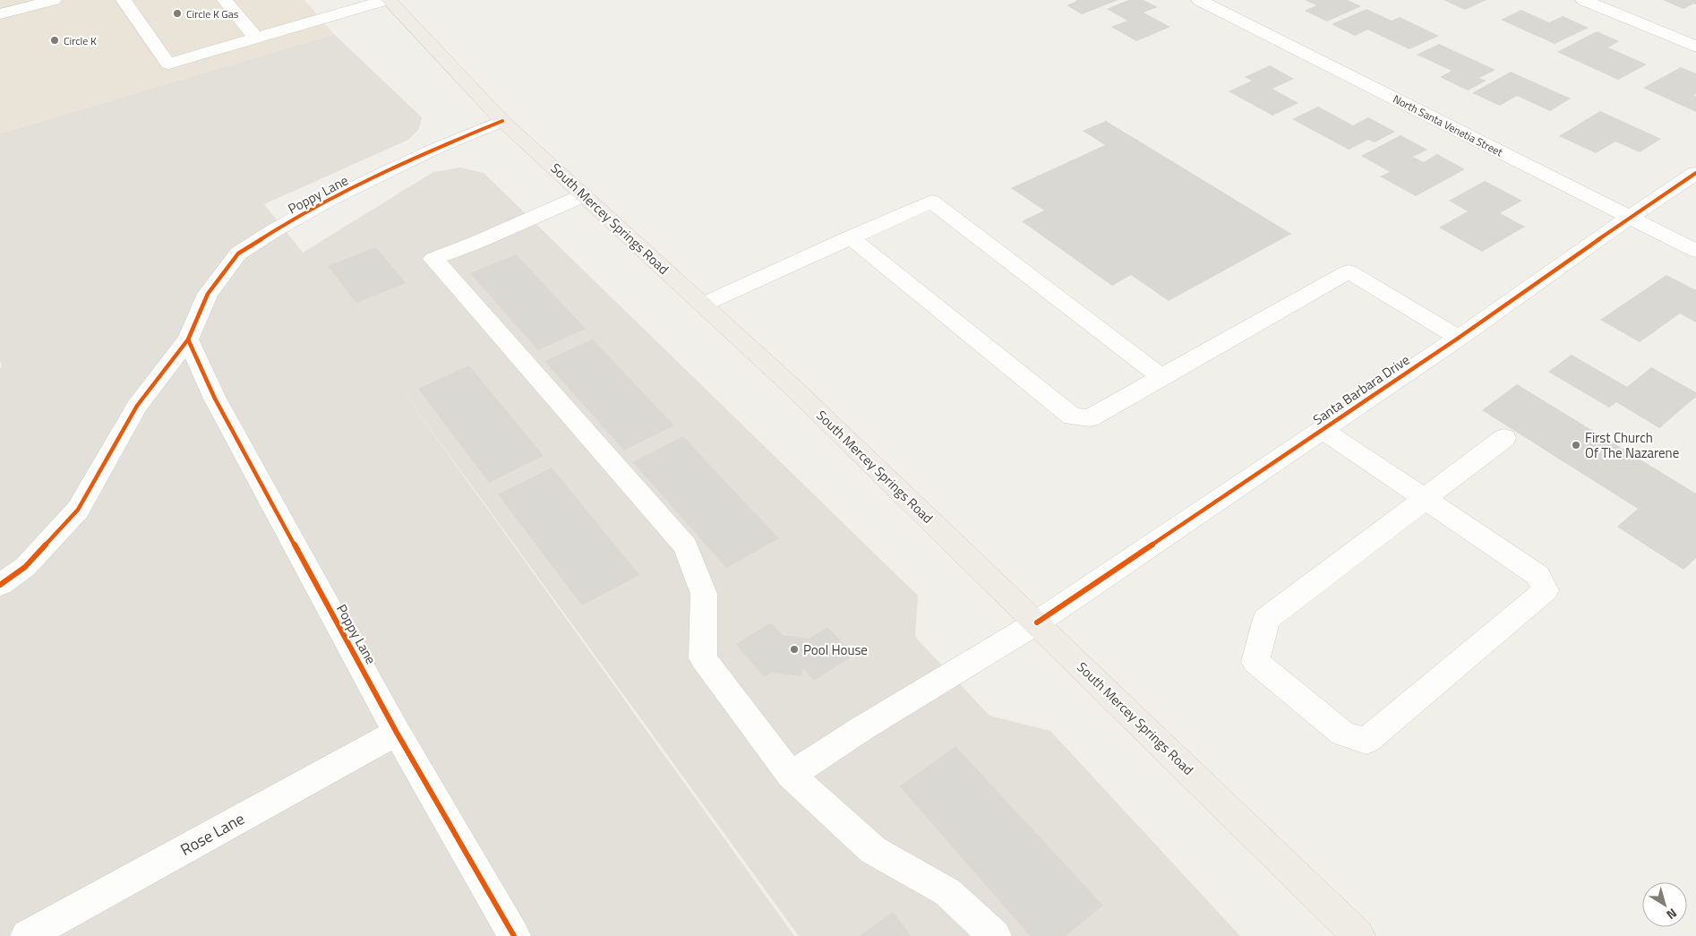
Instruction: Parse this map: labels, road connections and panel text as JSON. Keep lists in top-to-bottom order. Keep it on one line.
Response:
{"streets":{"main road":["South Mercey Springs Road"],"street":["North Santa Venetia Street","Poppy Lane","Santa Barbara Drive","Rose Lane"]},"crossings":[["North Santa Venetia Street","Santa Barbara Drive"],["Poppy Lane","South Mercey Springs Road"],["Poppy Lane","Rose Lane"],["South Mercey Springs Road","Santa Barbara Drive"]],"places":["Circle K Gas","Circle K","First Church Of The Nazarene","Pool House"],"north":"bottom right"}
